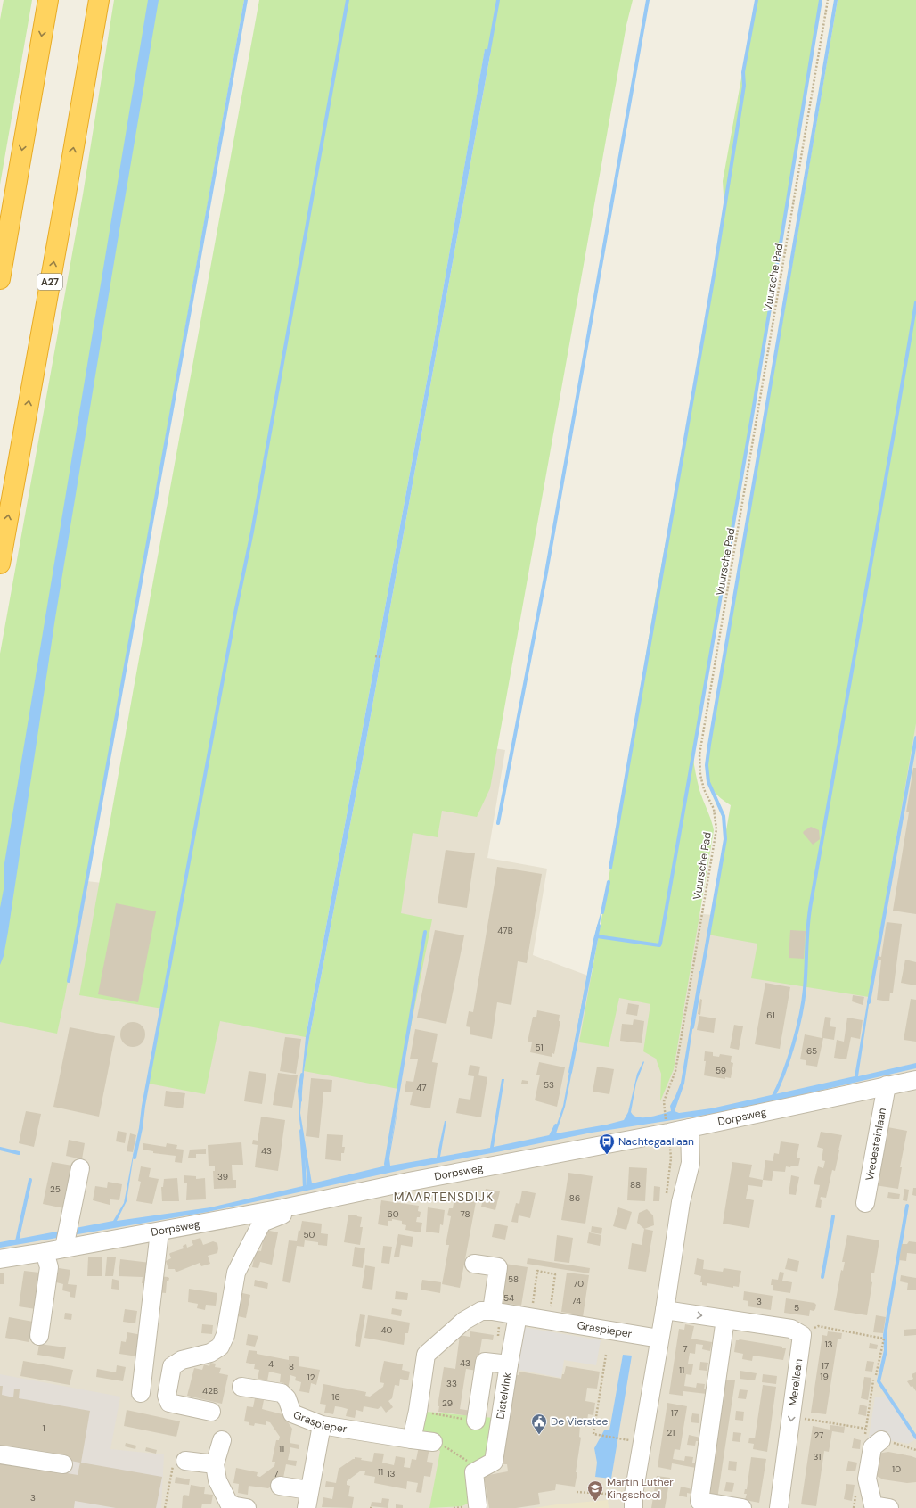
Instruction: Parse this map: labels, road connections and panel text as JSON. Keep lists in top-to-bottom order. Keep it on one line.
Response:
{"streets":{"highway":["A27"],"street":["Dorpsweg","Vredesteinlaan","Graspieper","Merellaan","Distelvink"],"path":["Vuursche Pad"]},"crossings":[["Dorpsweg","Vredesteinlaan"],["Graspieper","Distelvink"]],"districts":["MAARTENSDIJK"],"places":{"bus stop":["Nachtegaallaan"],"public building":["De Vierstee"],"school or university":["Martin Luther Kingschool"]},"house_numbers":["47B","61","51","65","59","53","47","43","39","88","25","86","60","78","50","58","70","54","74","3","5","40","13","7","43","4","17","8","11","19","12","33","42B","16","29","17","1","21","27","11","31","10","11","7","13","3"]}
